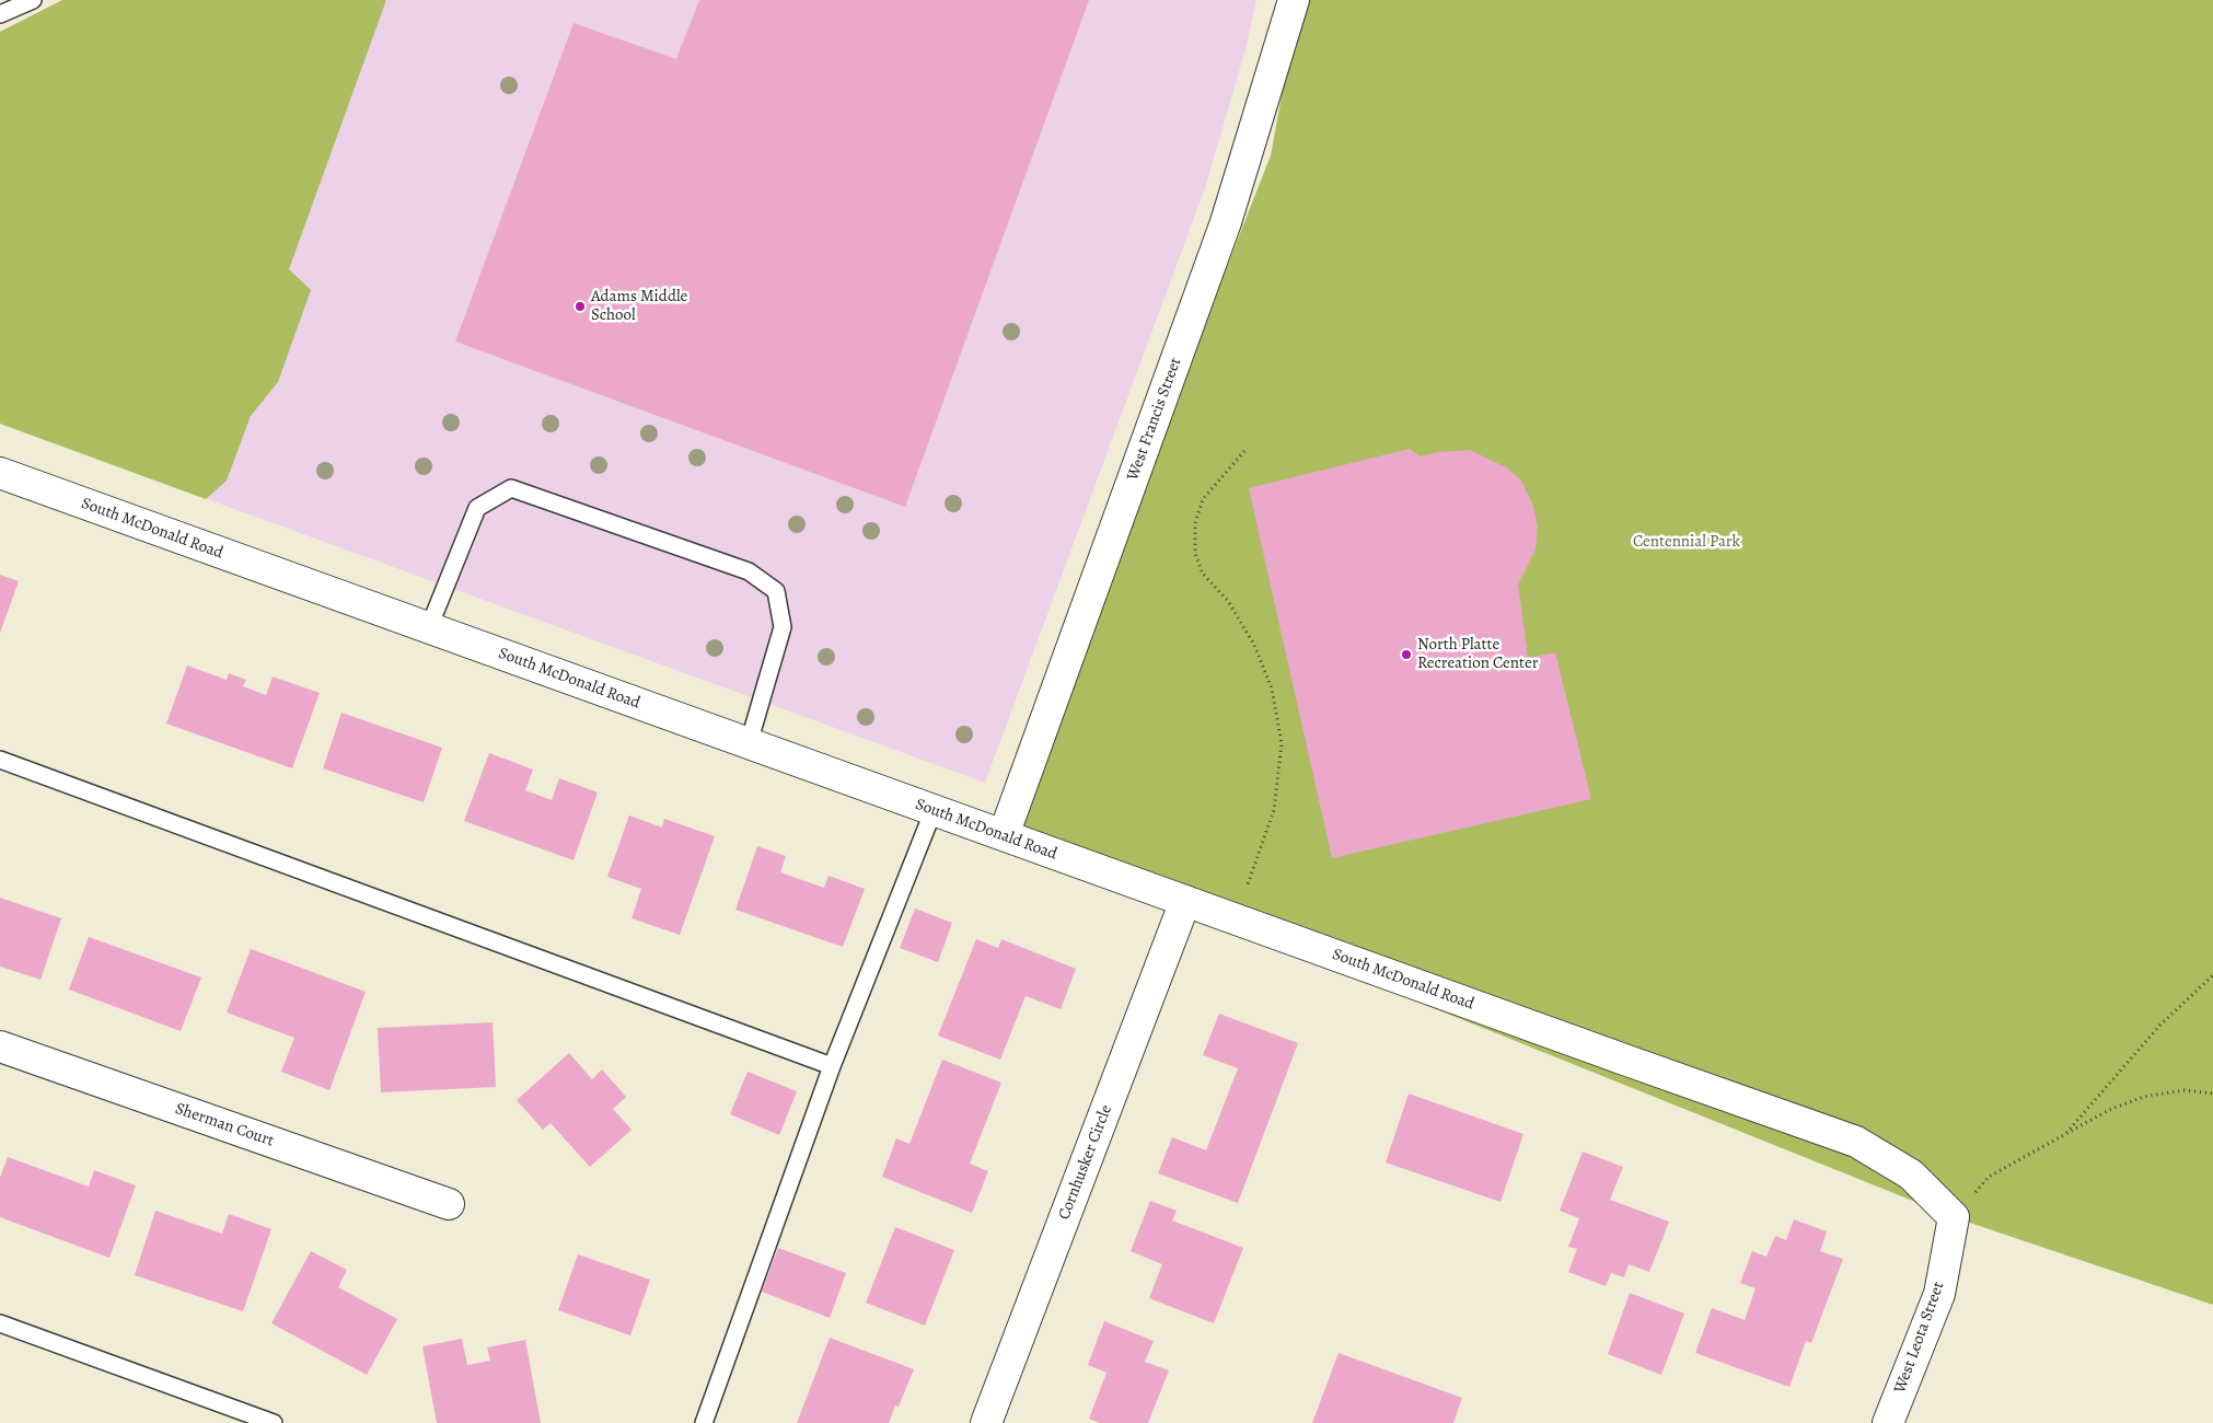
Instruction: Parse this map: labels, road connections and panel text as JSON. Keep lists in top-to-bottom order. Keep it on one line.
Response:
{"streets":{"street":["West Francis Street","South McDonald Road","Sherman Court","Cornhusker Circle","West Leota Street"]},"crossings":[["West Francis Street","South McDonald Road"],["South McDonald Road","Cornhusker Circle"],["South McDonald Road","West Leota Street"]],"parks":["Centennial Park"],"places":["Adams Middle School","North Platte Recreation Center"]}
